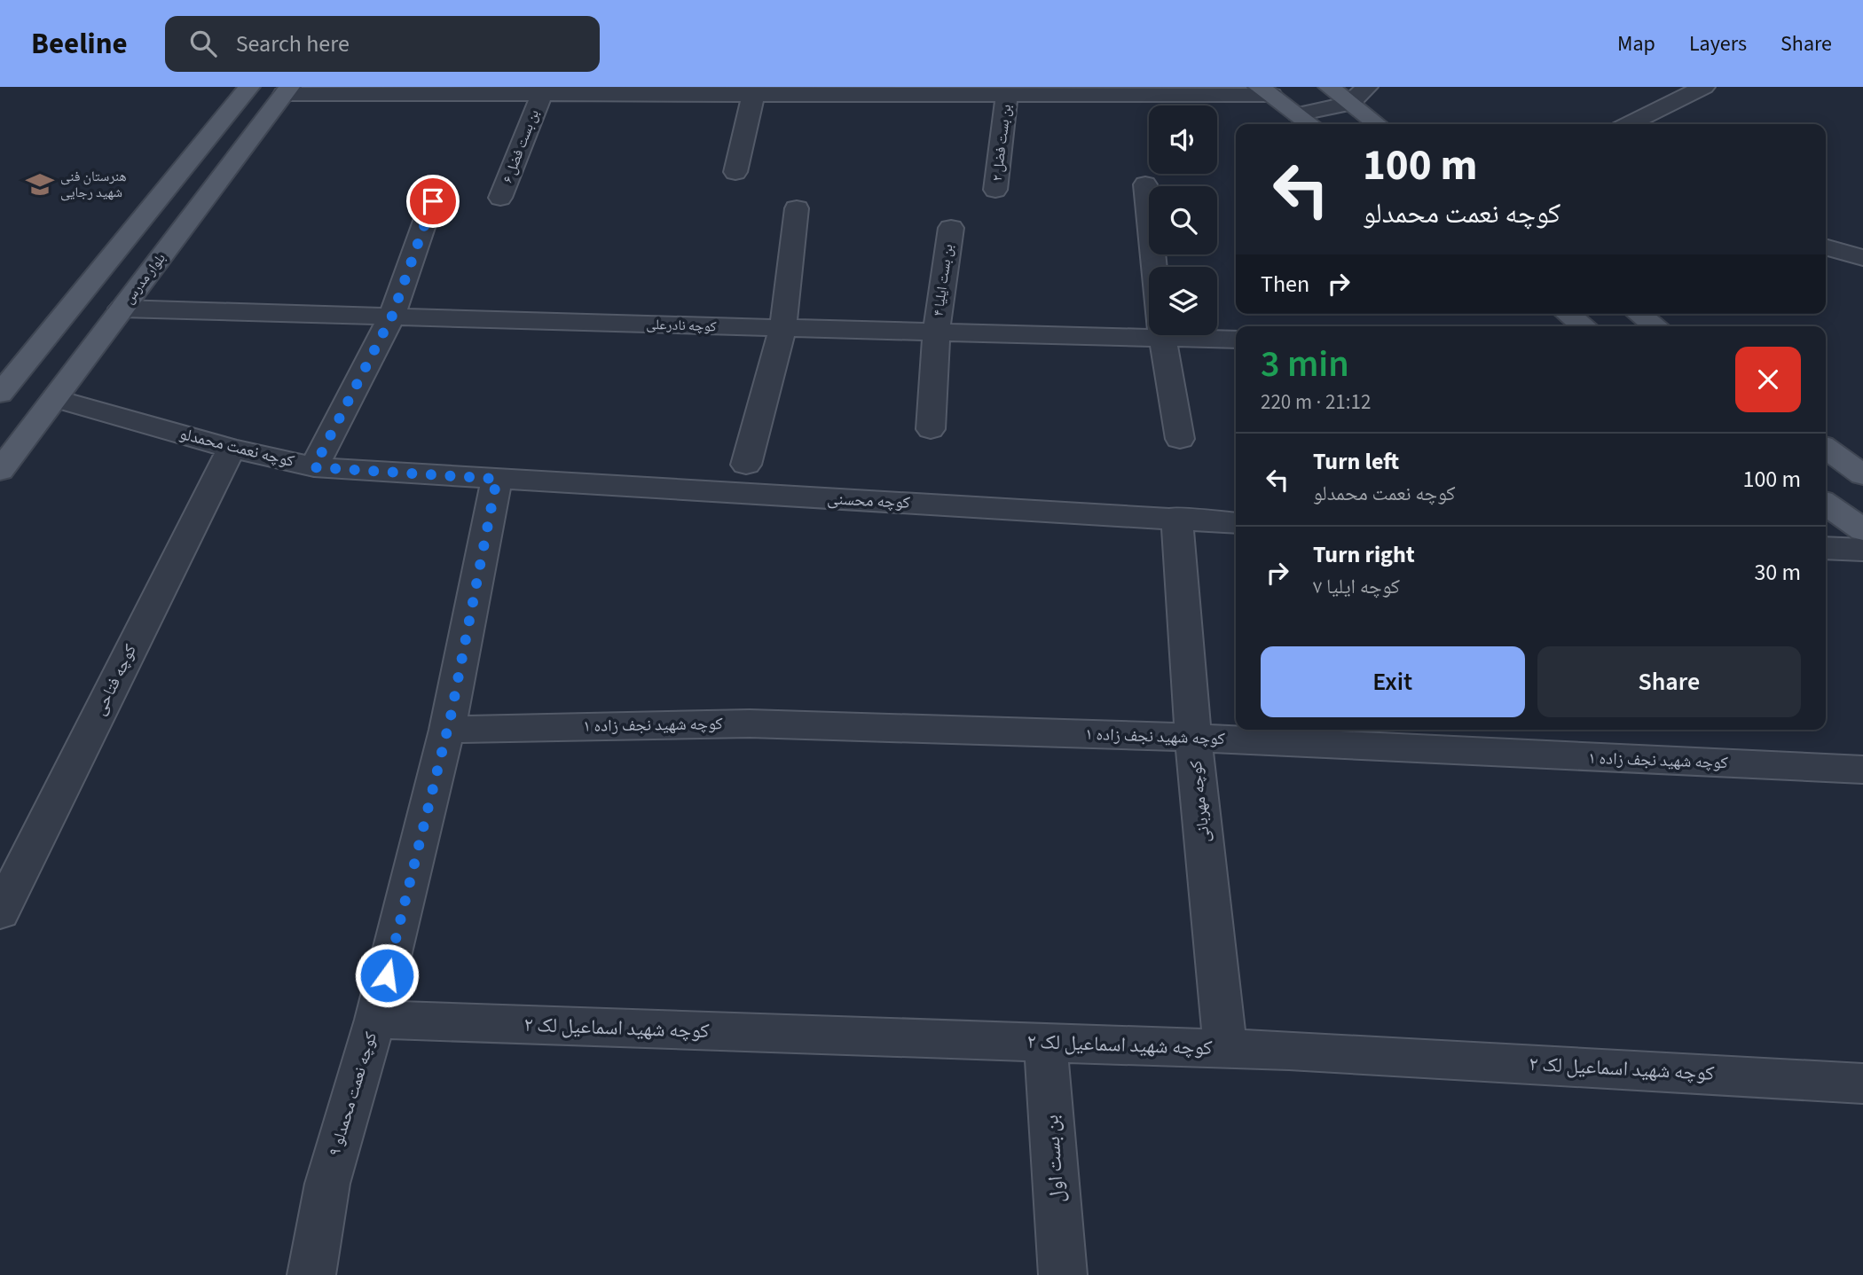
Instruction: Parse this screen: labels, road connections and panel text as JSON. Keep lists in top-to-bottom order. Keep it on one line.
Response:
{"streets":{"main road":["بلوار مدرس"],"street":["۲ بن بست فضل","۶ بن بست فضل","۴ بن بست ایلیا","کوچه نادرعلی","کوچه نعمت محمدلو","کوچه محسنی","کوچه فتاحی","کوچه شهید نجف زاده ۱","کوچه مهربانی","کوچه شهید اسماعیل لک ۲","کوچه نعمت محمدلو ۹","بن بست اول"]},"crossings":[["بلوار مدرس","کوچه نادرعلی"],["بلوار مدرس","کوچه نعمت محمدلو"],["۴ بن بست ایلیا","کوچه نادرعلی"],["کوچه نعمت محمدلو","کوچه محسنی"],["کوچه نعمت محمدلو","کوچه فتاحی"],["کوچه نعمت محمدلو","کوچه نعمت محمدلو ۹"],["کوچه محسنی","کوچه مهربانی"],["کوچه محسنی","کوچه نعمت محمدلو ۹"],["کوچه شهید نجف زاده ۱","کوچه مهربانی"],["کوچه شهید نجف زاده ۱","کوچه نعمت محمدلو ۹"],["کوچه مهربانی","کوچه شهید اسماعیل لک ۲"],["کوچه شهید اسماعیل لک ۲","کوچه نعمت محمدلو ۹"],["کوچه شهید اسماعیل لک ۲","بن بست اول"]],"places":{"school or university":["هنرستان فنی شهید رجایی"]},"page":{"header":"Beeline","search":"Search here","nav":["Map","Layers","Share"],"turn":["100 m","کوچه نعمت محمدلو"],"then":"Then","heading":["3 min","220 m · 21:12"],"list":[{"name":"Turn left","note":"کوچه نعمت محمدلو","value":"100 m"},{"name":"Turn right","note":"۷ کوچه ایلیا","value":"30 m"}],"buttons":["Exit","Share"]}}
